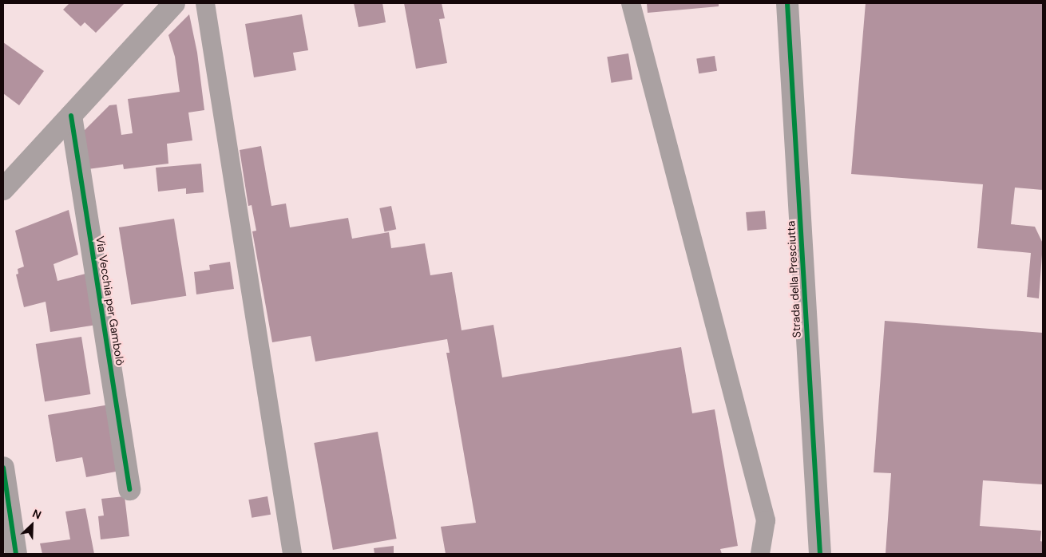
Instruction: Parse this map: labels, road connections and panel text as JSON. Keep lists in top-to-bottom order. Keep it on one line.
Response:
{"streets":{"street":["Strada della Presciutta","Via Vecchia per Gambolò"]},"north":"top right"}
